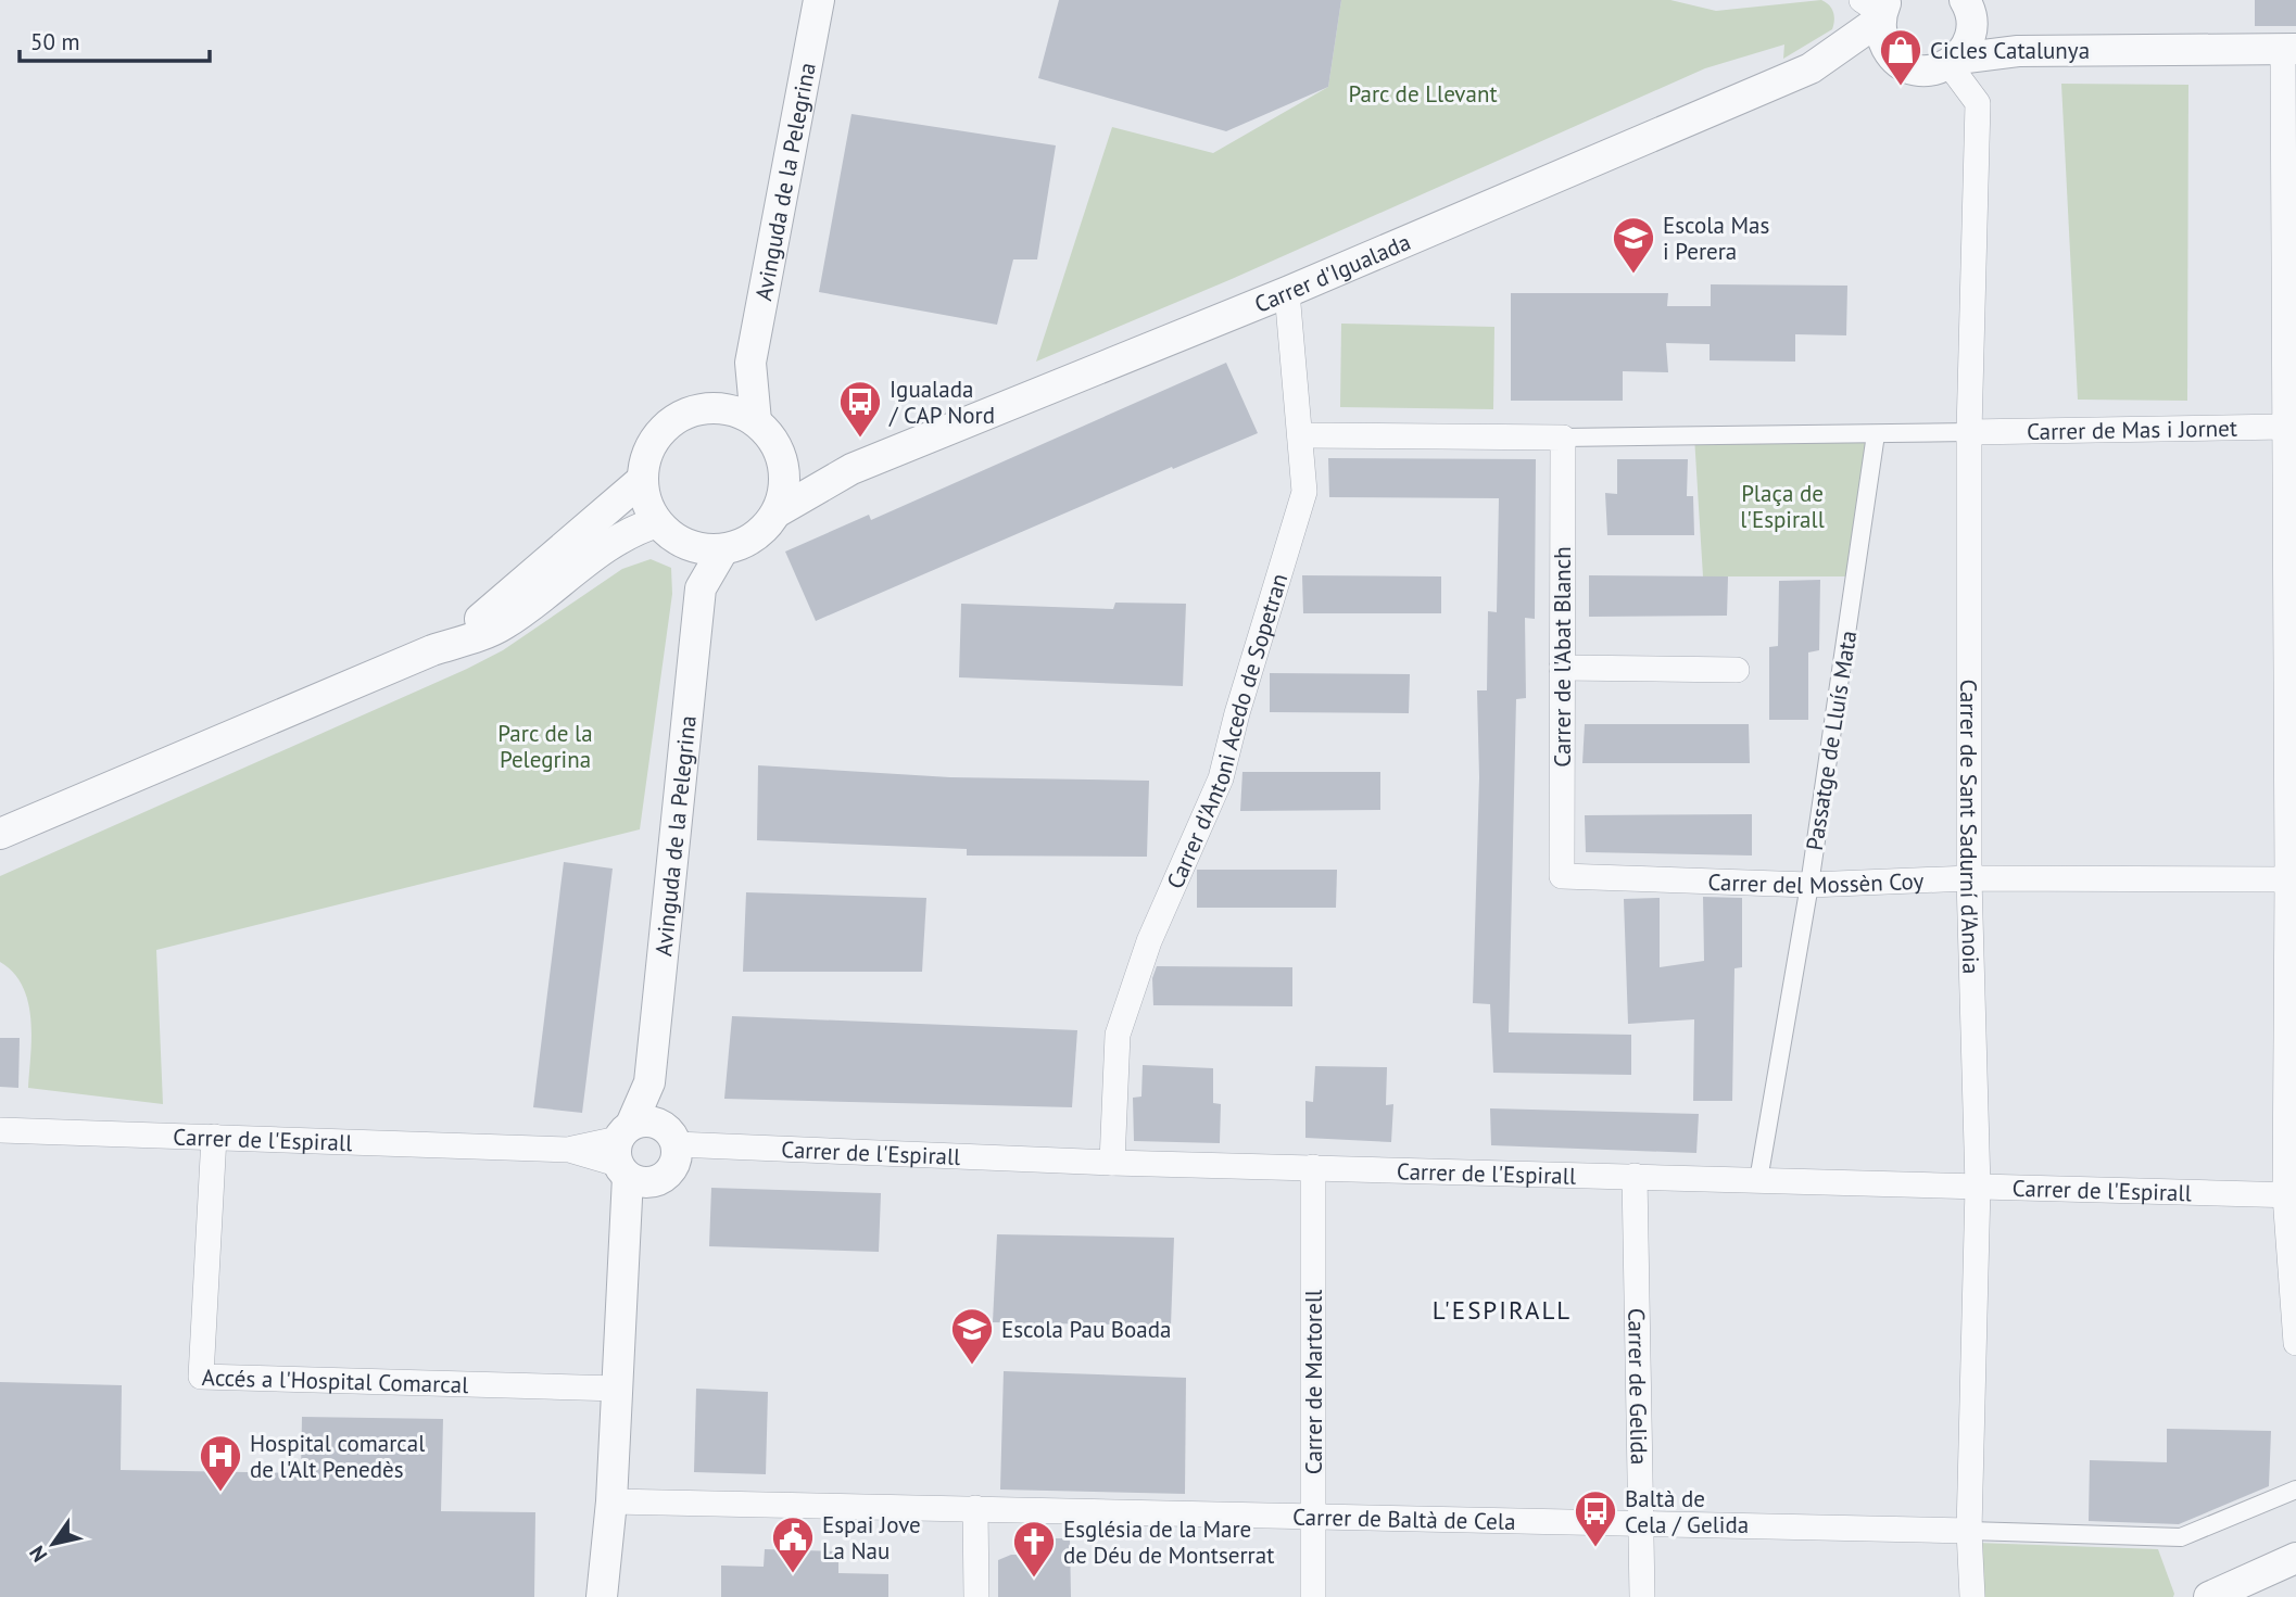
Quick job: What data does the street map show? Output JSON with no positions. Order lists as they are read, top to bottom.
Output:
{
  "streets": {
    "street": [
      "Avinguda de la Pelegrina",
      "Carrer d'Igualada",
      "Carrer de Mas i Jornet",
      "Carrer de l'Abat Blanch",
      "Carrer d'Antoni Acedo de Sopetran",
      "Passatge de Lluís Mata",
      "Carrer de Sant Sadurní d'Anoia",
      "Carrer del Mossèn Coy",
      "Carrer de l'Espirall",
      "Accés a l'Hospital Comarcal",
      "Carrer de Martorell",
      "Carrer de Gelida",
      "Carrer de Baltà de Cela"
    ]
  },
  "crossings": [
    ["Avinguda de la Pelegrina", "Carrer d'Igualada"],
    ["Avinguda de la Pelegrina", "Carrer de l'Espirall"],
    ["Carrer d'Igualada", "Carrer d'Antoni Acedo de Sopetran"],
    ["Carrer de Mas i Jornet", "Carrer de Sant Sadurní d'Anoia"],
    ["Carrer de l'Abat Blanch", "Carrer del Mossèn Coy"],
    ["Carrer d'Antoni Acedo de Sopetran", "Carrer de l'Espirall"],
    ["Passatge de Lluís Mata", "Carrer del Mossèn Coy"],
    ["Passatge de Lluís Mata", "Carrer de l'Espirall"],
    ["Carrer de Sant Sadurní d'Anoia", "Carrer del Mossèn Coy"],
    ["Carrer de Sant Sadurní d'Anoia", "Carrer de l'Espirall"],
    ["Carrer de Sant Sadurní d'Anoia", "Carrer de Baltà de Cela"],
    ["Carrer de l'Espirall", "Accés a l'Hospital Comarcal"],
    ["Carrer de l'Espirall", "Carrer de Martorell"],
    ["Carrer de l'Espirall", "Carrer de Gelida"],
    ["Carrer de Martorell", "Carrer de Baltà de Cela"],
    ["Carrer de Gelida", "Carrer de Baltà de Cela"]
  ],
  "districts": ["L'ESPIRALL"],
  "parks": ["Parc de Llevant", "Plaça de l'Espirall", "Parc de la Pelegrina"],
  "places": {
    "shop": ["Cicles Catalunya"],
    "school or university": ["Escola Mas i Perera", "Escola Pau Boada"],
    "bus stop": ["Igualada / CAP Nord", "Baltà de Cela / Gelida"],
    "hospital": ["Hospital comarcal de l'Alt Penedès"],
    "public building": ["Espai Jove La Nau"],
    "church": ["Església de la Mare de Déu de Montserrat"]
  },
  "scale_bar": "50 m",
  "north": "bottom left"
}
